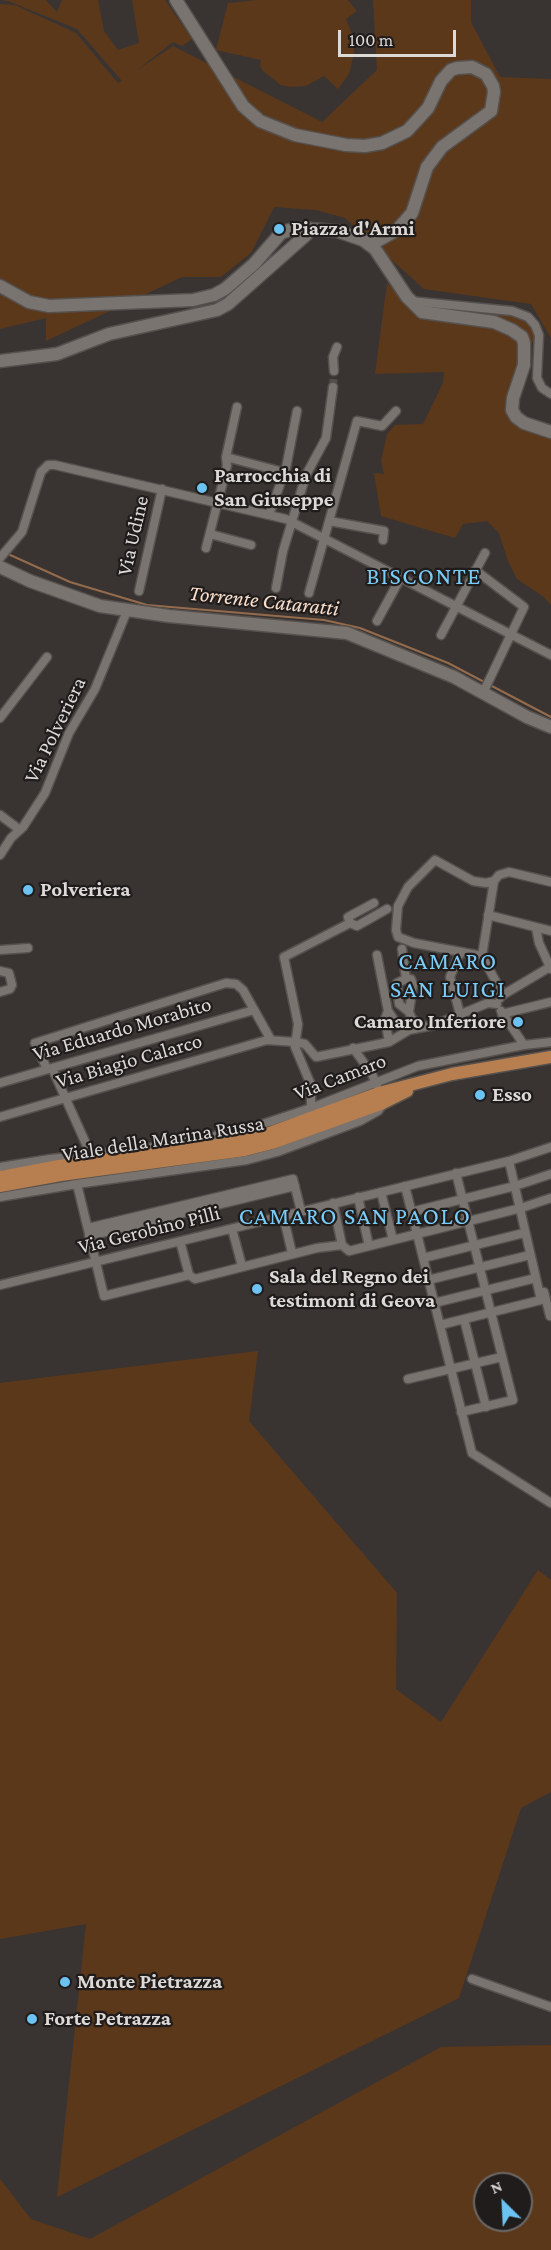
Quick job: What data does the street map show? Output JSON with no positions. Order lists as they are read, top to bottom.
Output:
{
  "streets": {
    "main road": ["Viale della Marina Russa"],
    "street": [
      "Via Udine",
      "Via Polveriera",
      "Via Eduardo Morabito",
      "Via Biagio Calarco",
      "Via Camaro",
      "Via Gerobino Pilli"
    ]
  },
  "crossings": [
    ["Via Camaro", "Viale della Marina Russa"]
  ],
  "districts": ["BISCONTE", "CAMARO SAN LUIGI", "CAMARO SAN PAOLO"],
  "water": ["Torrente Cataratti"],
  "places": [
    "Piazza d'Armi",
    "Parrocchia di San Giuseppe",
    "Polveriera",
    "Camaro Inferiore",
    "Esso",
    "Sala del Regno dei testimoni di Geova",
    "Monte Pietrazza",
    "Forte Petrazza"
  ],
  "scale_bar": "100 m",
  "north": "top left"
}
